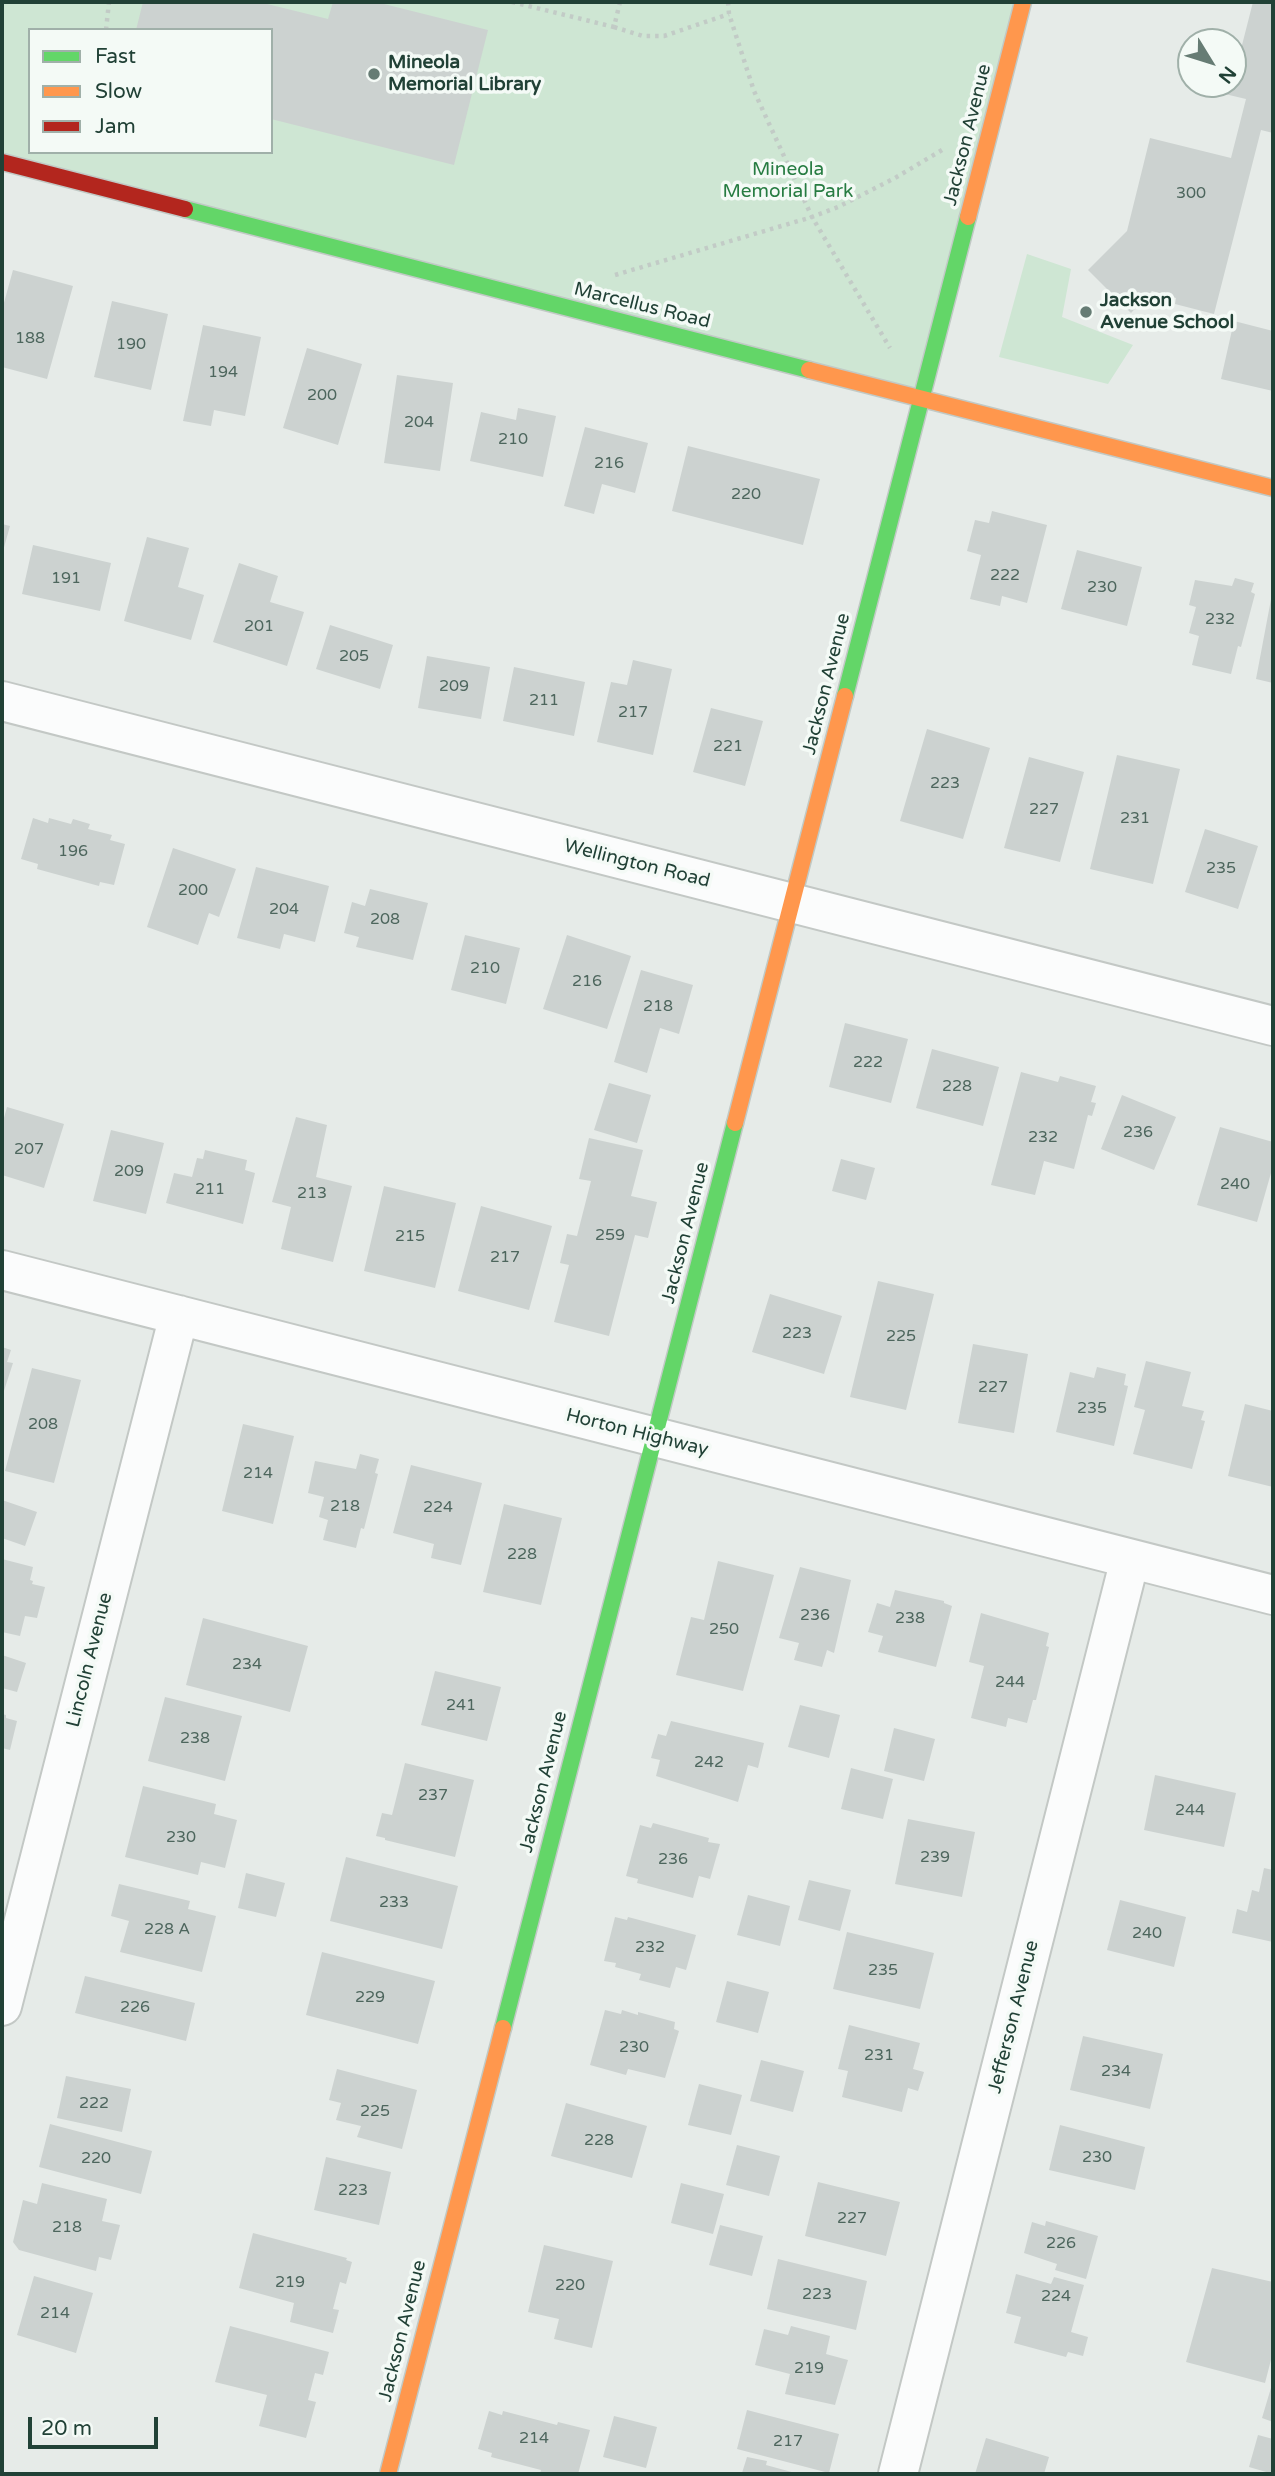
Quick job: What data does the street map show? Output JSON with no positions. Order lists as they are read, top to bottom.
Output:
{
  "streets": {
    "street": [
      "Jackson Avenue",
      "Marcellus Road",
      "Wellington Road",
      "Horton Highway",
      "Lincoln Avenue",
      "Jefferson Avenue"
    ]
  },
  "crossings": [
    ["Jackson Avenue", "Marcellus Road"],
    ["Jackson Avenue", "Wellington Road"],
    ["Jackson Avenue", "Horton Highway"],
    ["Horton Highway", "Lincoln Avenue"],
    ["Horton Highway", "Jefferson Avenue"]
  ],
  "parks": ["Mineola Memorial Park"],
  "places": ["Mineola Memorial Library", "Jackson Avenue School"],
  "house_numbers": [
    "300",
    "188",
    "190",
    "194",
    "200",
    "204",
    "210",
    "216",
    "220",
    "222",
    "191",
    "230",
    "232",
    "201",
    "205",
    "209",
    "211",
    "217",
    "221",
    "223",
    "227",
    "231",
    "196",
    "235",
    "200",
    "204",
    "208",
    "210",
    "216",
    "218",
    "222",
    "228",
    "236",
    "232",
    "207",
    "209",
    "240",
    "211",
    "213",
    "259",
    "215",
    "217",
    "223",
    "225",
    "227",
    "235",
    "208",
    "214",
    "218",
    "224",
    "228",
    "236",
    "238",
    "250",
    "234",
    "244",
    "241",
    "238",
    "242",
    "237",
    "244",
    "230",
    "239",
    "236",
    "233",
    "228 A",
    "240",
    "232",
    "235",
    "229",
    "226",
    "230",
    "231",
    "234",
    "222",
    "225",
    "228",
    "230",
    "220",
    "223",
    "227",
    "218",
    "226",
    "219",
    "220",
    "223",
    "224",
    "214",
    "219",
    "214",
    "217"
  ],
  "legend": ["Fast", "Slow", "Jam"],
  "scale_bar": "20 m",
  "north": "bottom right"
}
